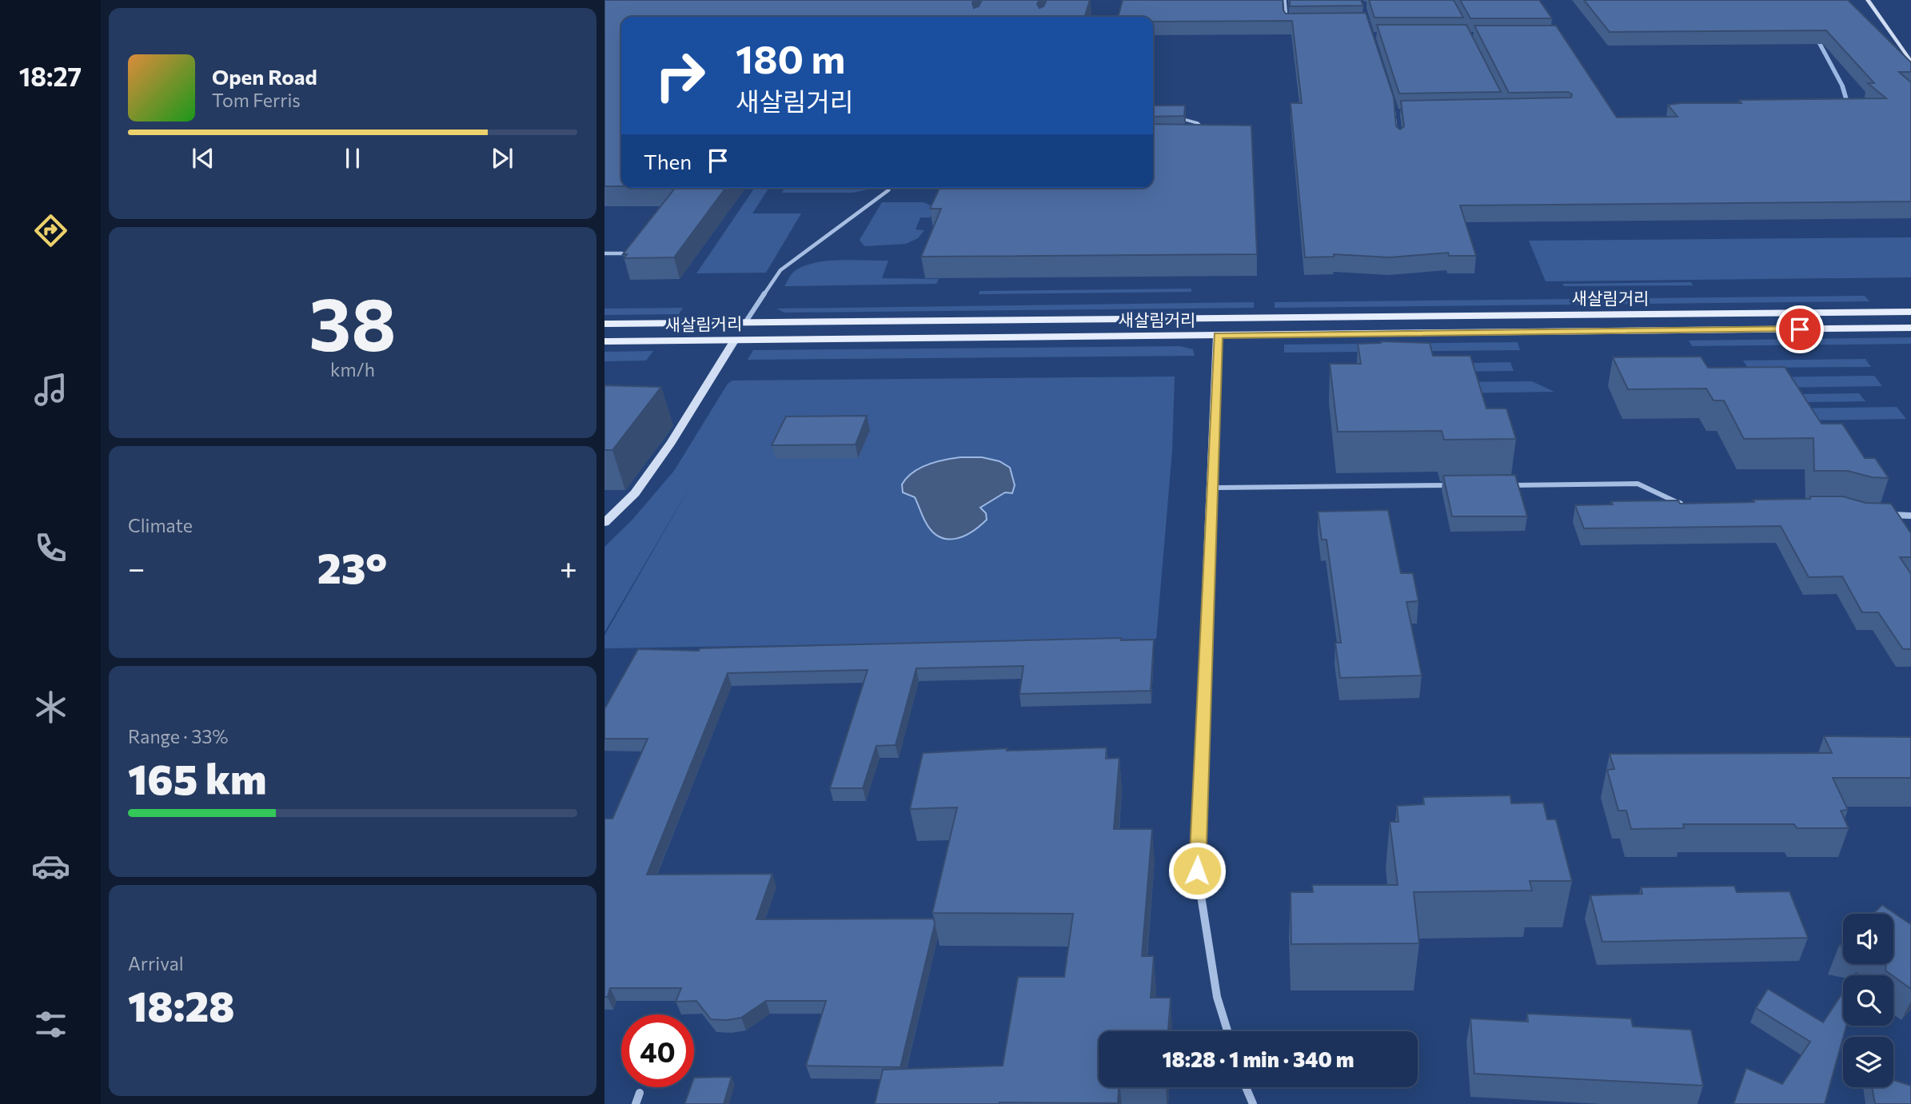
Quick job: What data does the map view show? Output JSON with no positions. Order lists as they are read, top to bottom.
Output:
{
  "streets": {
    "main road": ["새살림거리"]
  },
  "page": {
    "tabs": "18:27",
    "turn": ["180 m", "새살림거리"],
    "song": ["Open Road", "Tom Ferris"],
    "then": "Then",
    "tile": [
      ["38", "km/h"],
      "Climate",
      ["Range · 33%", "165 km"],
      ["Arrival", "18:28"]
    ],
    "heat": ["−", "23°", "+"],
    "limit": "40",
    "trip": "18:28 · 1 min · 340 m"
  }
}
